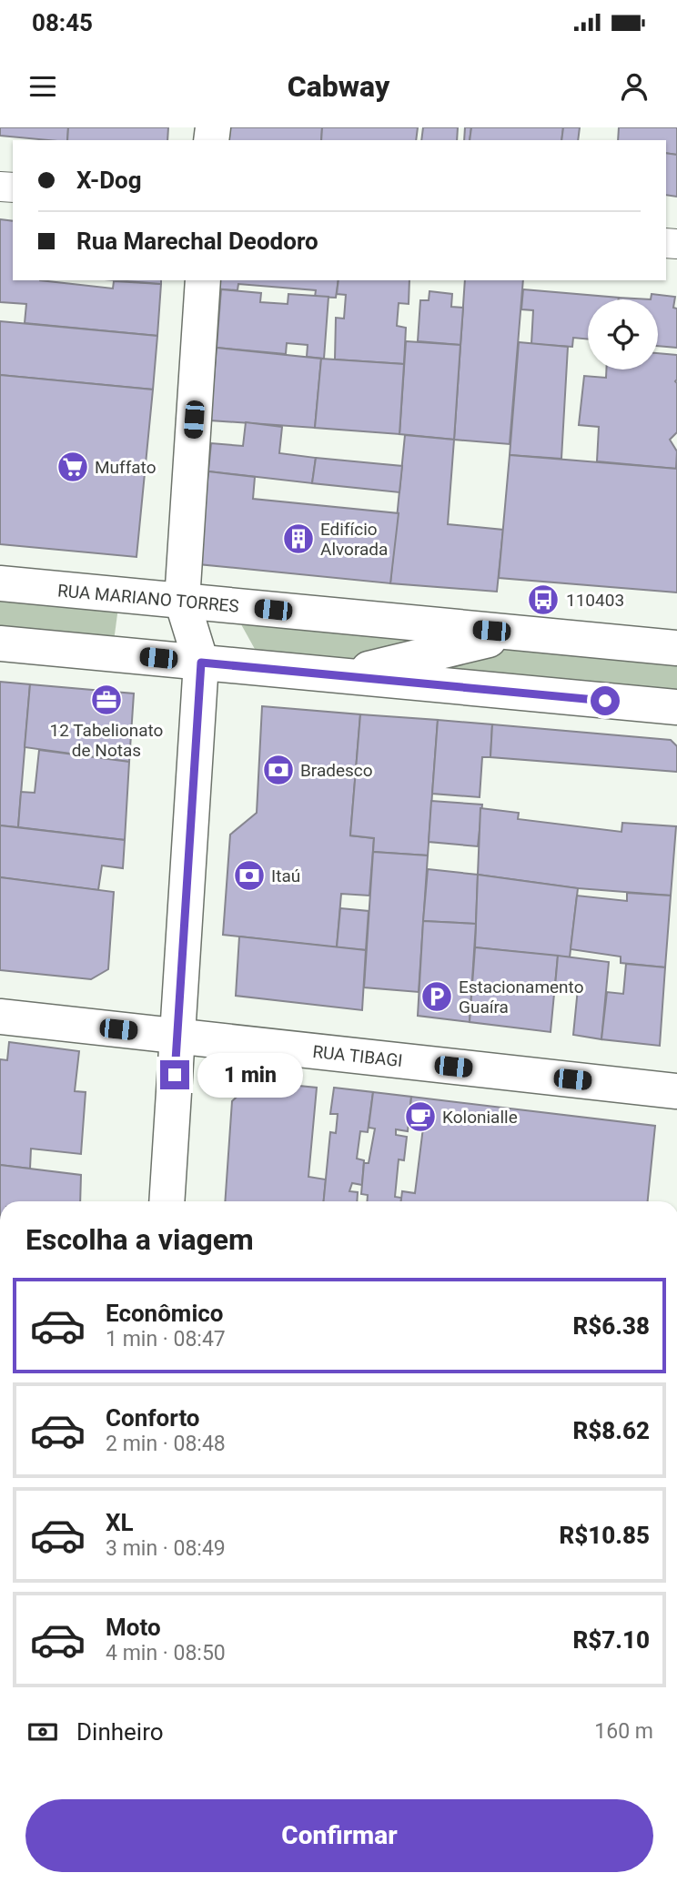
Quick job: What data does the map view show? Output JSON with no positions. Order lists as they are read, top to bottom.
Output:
{
  "streets": {
    "main road": ["RUA MARIANO TORRES", "RUA TIBAGI"]
  },
  "places": {
    "supermarket": ["Muffato"],
    "building": ["Edifício Alvorada"],
    "bus stop": ["110403"],
    "office": ["12 Tabelionato de Notas"],
    "bank": ["Bradesco", "Itaú"],
    "parking": ["Estacionamento Guaíra"],
    "cafe": ["Kolonialle"]
  },
  "page": {
    "status": "08:45",
    "header": "Cabway",
    "banner": ["X-Dog", "Rua Marechal Deodoro"],
    "bubble": "1 min",
    "heading": "Escolha a viagem",
    "list": [
      {
        "name": "Econômico",
        "note": "1 min · 08:47",
        "value": "R$6.38"
      },
      {
        "name": "Conforto",
        "note": "2 min · 08:48",
        "value": "R$8.62"
      },
      {
        "name": "XL",
        "note": "3 min · 08:49",
        "value": "R$10.85"
      },
      {
        "name": "Moto",
        "note": "4 min · 08:50",
        "value": "R$7.10"
      }
    ],
    "pay": ["Dinheiro", "160 m"],
    "buttons": "Confirmar"
  }
}
